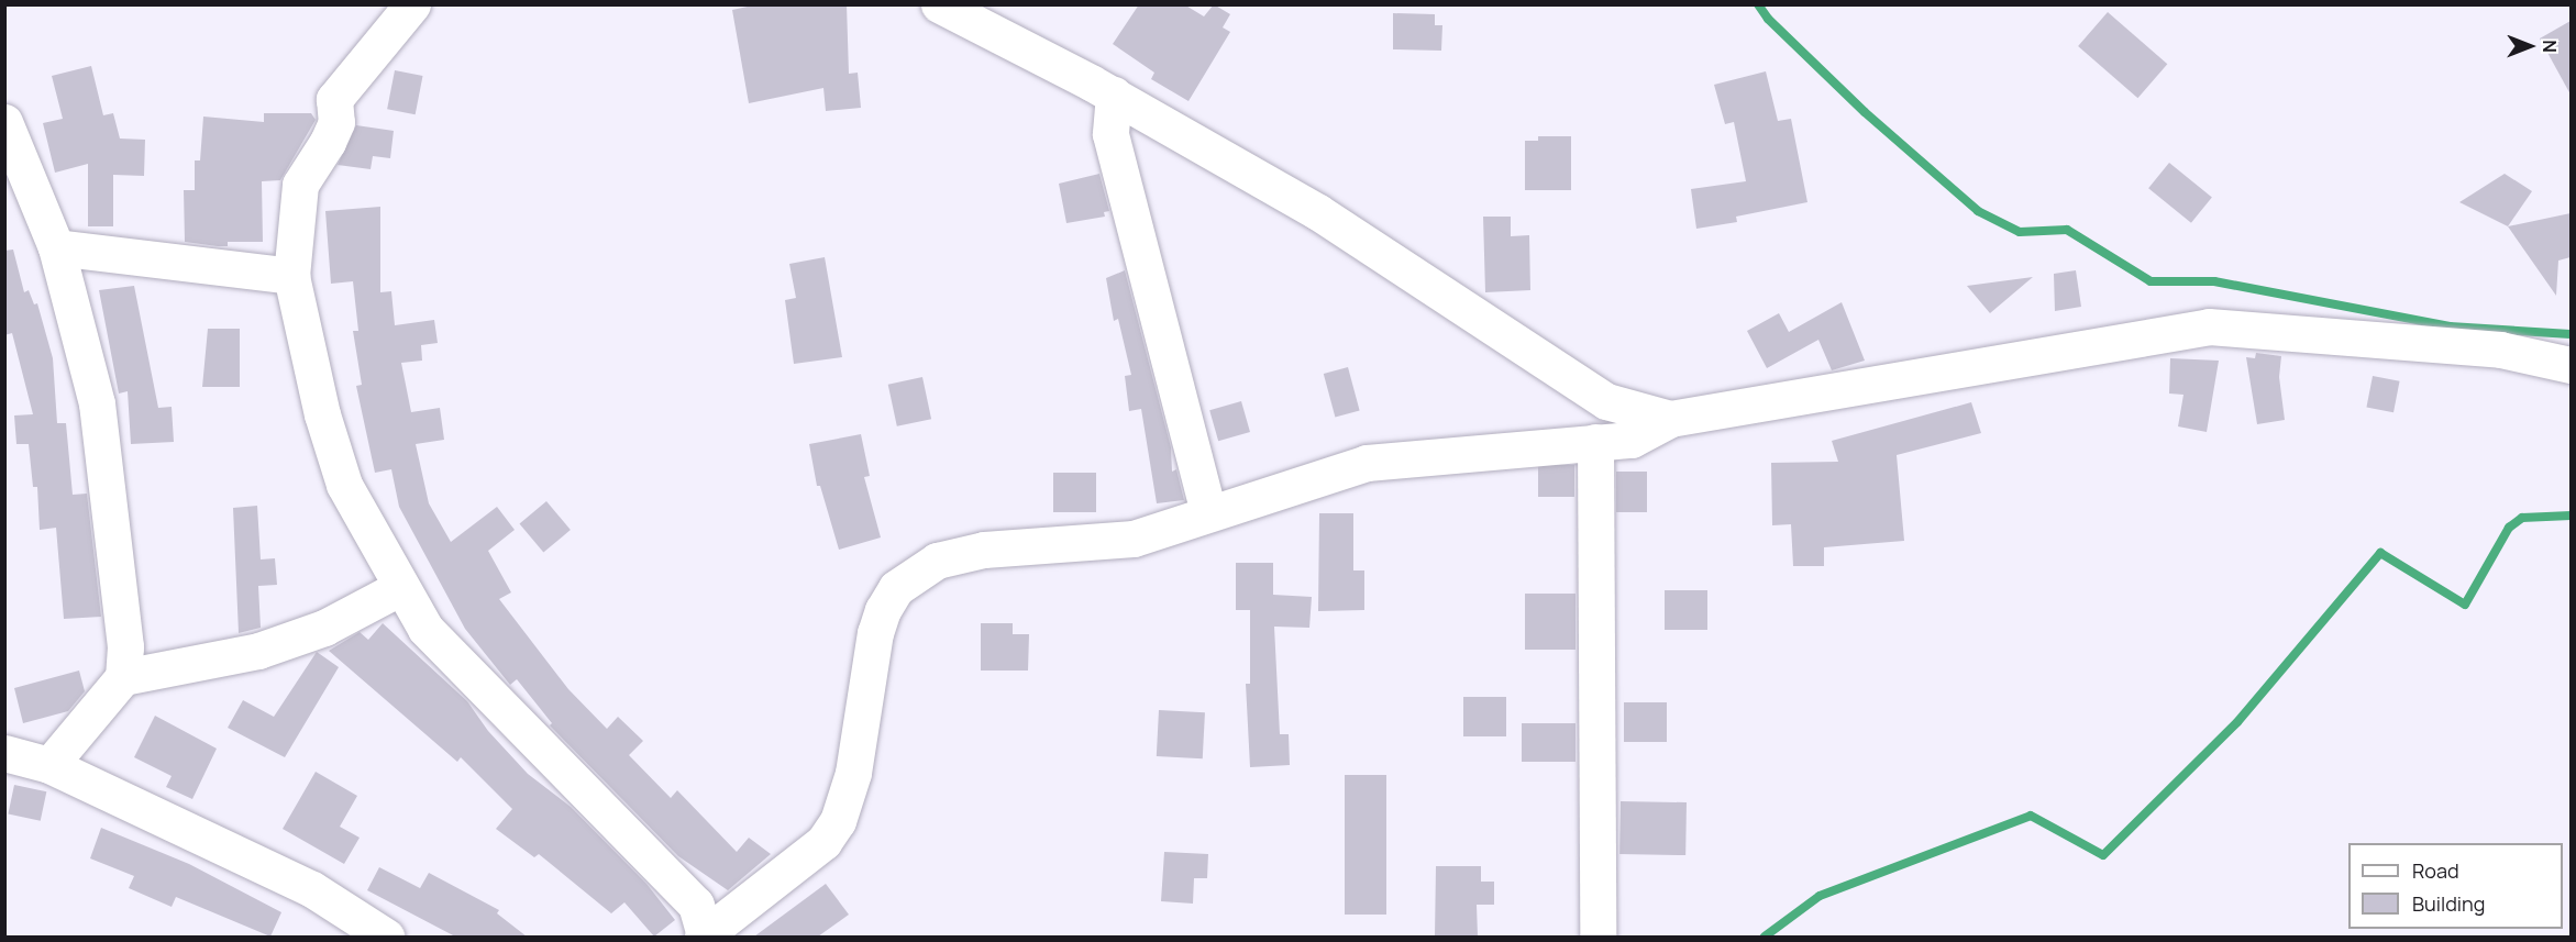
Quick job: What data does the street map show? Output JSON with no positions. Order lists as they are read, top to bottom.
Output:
{
  "legend": ["Road", "Building"],
  "north": "right"
}
